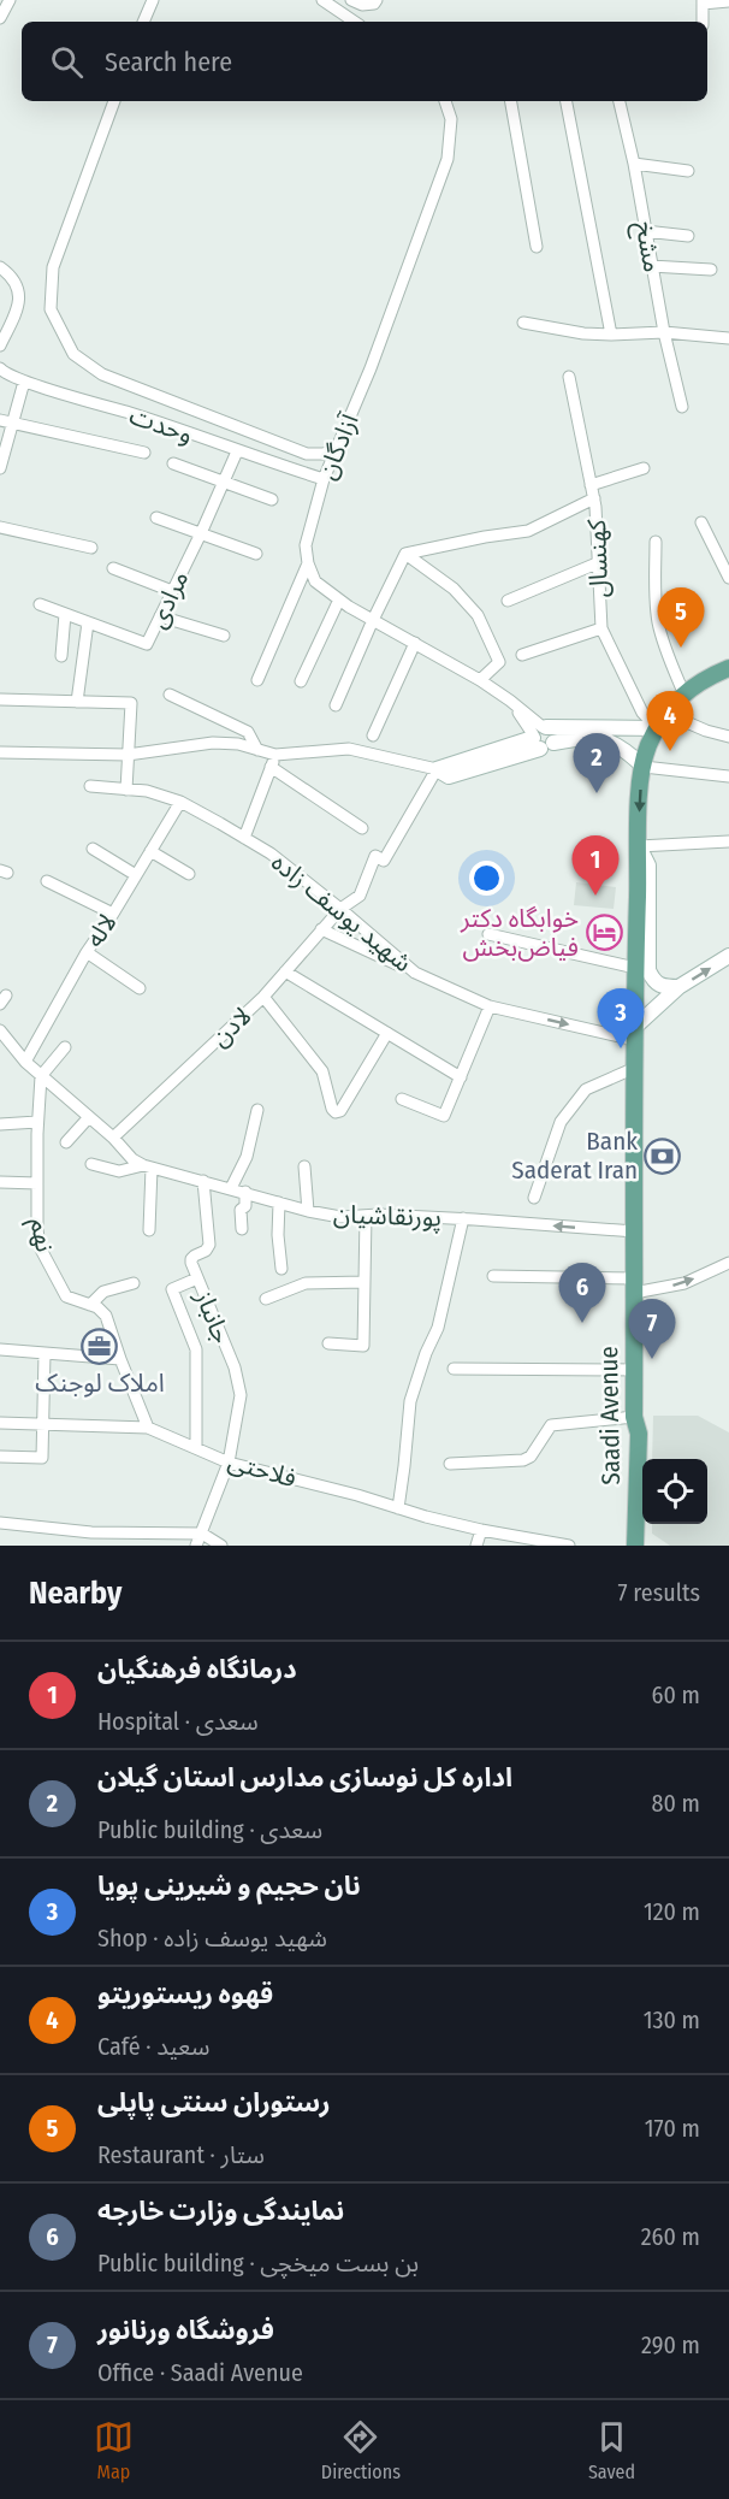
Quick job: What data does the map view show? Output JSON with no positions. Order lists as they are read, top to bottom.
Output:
{
  "streets": {
    "main road": ["Saadi Avenue"],
    "street": [
      "مشخ",
      "وحدت",
      "آزادگان",
      "کهنسال",
      "مرادی",
      "شهید یوسف زاده",
      "لاله",
      "لادن",
      "پورنقاشیان",
      "نهم",
      "جانباز",
      "فلاحتی"
    ]
  },
  "crossings": [
    ["وحدت", "آزادگان"],
    ["وحدت", "مرادی"],
    ["کهنسال", "Saadi Avenue"],
    ["شهید یوسف زاده", "لاله"],
    ["شهید یوسف زاده", "لادن"],
    ["شهید یوسف زاده", "Saadi Avenue"],
    ["لاله", "پورنقاشیان"],
    ["لادن", "پورنقاشیان"],
    ["پورنقاشیان", "نهم"],
    ["پورنقاشیان", "جانباز"],
    ["پورنقاشیان", "Saadi Avenue"],
    ["جانباز", "فلاحتی"]
  ],
  "places": {
    "hotel": ["خوابگاه دکتر فیاض‌بخش"],
    "bank": ["Bank Saderat Iran"],
    "office": ["املاک لوجنک"]
  },
  "page": {
    "search": "Search here",
    "pins": [
      "5",
      "4",
      "2",
      "1",
      "3",
      "6",
      "7"
    ],
    "heading": ["Nearby", "7 results"],
    "list": [
      {
        "mark": "1",
        "name": "درمانگاه فرهنگیان",
        "note": "Hospital · سعدی",
        "value": "60 m"
      },
      {
        "mark": "2",
        "name": "اداره کل نوسازی مدارس استان گیلان",
        "note": "Public building · سعدی",
        "value": "80 m"
      },
      {
        "mark": "3",
        "name": "نان حجیم و شیرینی پویا",
        "note": "Shop · شهید یوسف زاده",
        "value": "120 m"
      },
      {
        "mark": "4",
        "name": "قهوه ریستوریتو",
        "note": "Café · سعید",
        "value": "130 m"
      },
      {
        "mark": "5",
        "name": "رستوران سنتی پاپلی",
        "note": "Restaurant · ستار",
        "value": "170 m"
      },
      {
        "mark": "6",
        "name": "نمایندگی وزارت خارجه",
        "note": "Public building · بن بست میخچی",
        "value": "260 m"
      },
      {
        "mark": "7",
        "name": "فروشگاه ورنانور",
        "note": "Office · Saadi Avenue",
        "value": "290 m"
      }
    ],
    "nav": ["Map", "Directions", "Saved"]
  }
}
